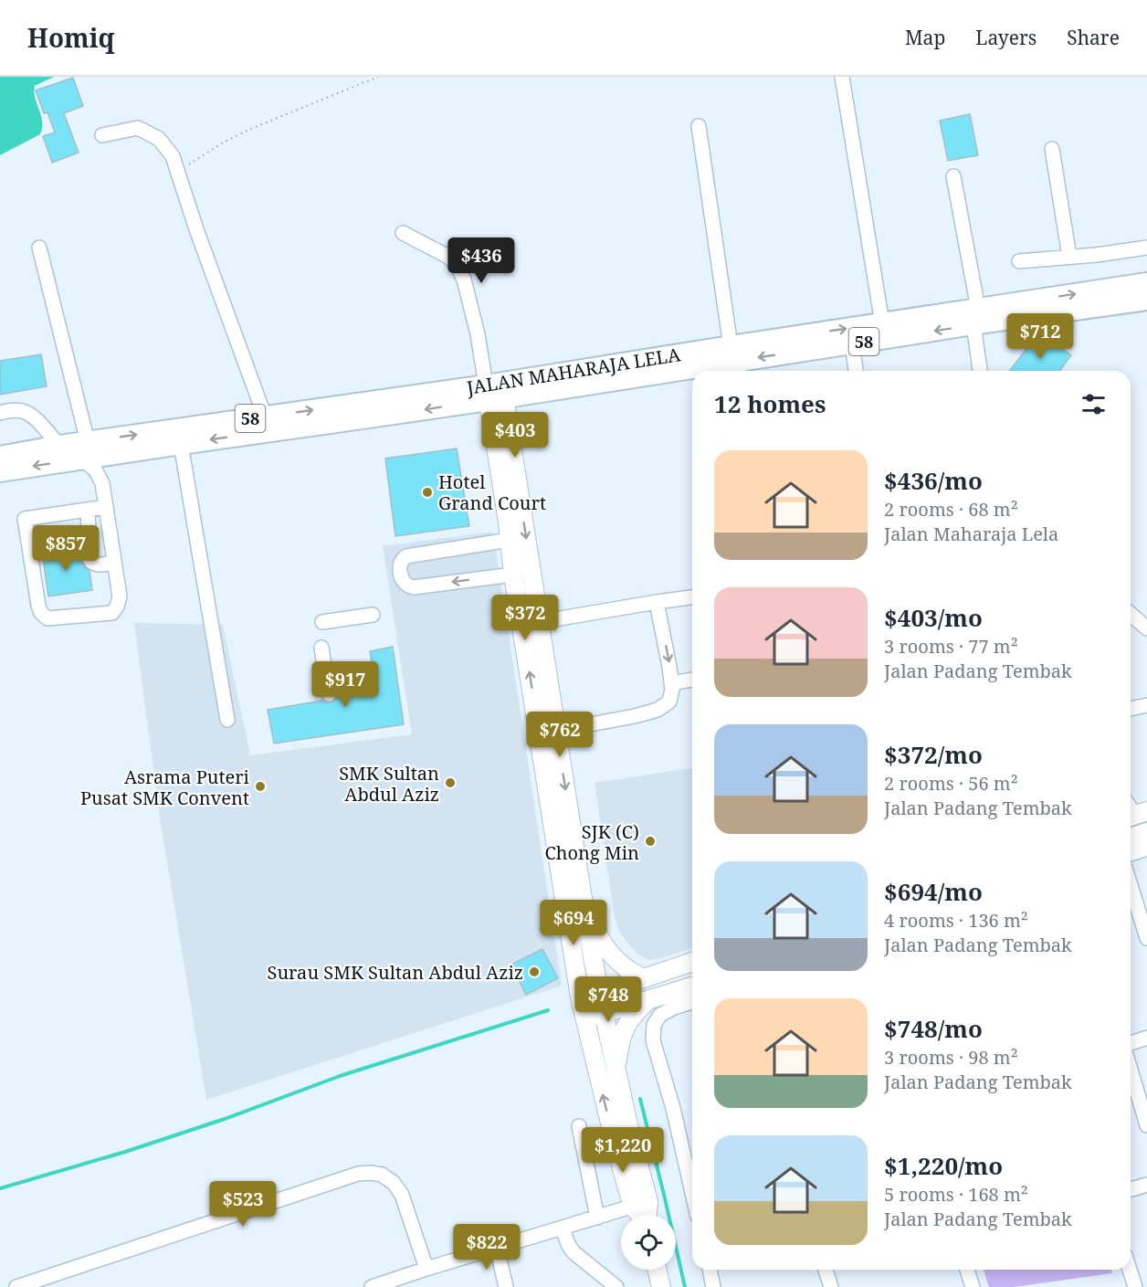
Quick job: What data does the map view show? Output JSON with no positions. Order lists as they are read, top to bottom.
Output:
{
  "streets": {
    "highway": ["58", "JALAN MAHARAJA LELA"]
  },
  "places": [
    "Hotel Grand Court",
    "SMK Sultan Abdul Aziz",
    "Asrama Puteri Pusat SMK Convent",
    "SJK (C) Chong Min",
    "Surau SMK Sultan Abdul Aziz"
  ],
  "page": {
    "header": "Homiq",
    "nav": ["Map", "Layers", "Share"],
    "price": [
      "$436",
      "$712",
      "$403",
      "$857",
      "$372",
      "$917",
      "$762",
      "$694",
      "$748",
      "$1,220",
      "$523",
      "$822"
    ],
    "heading": "12 homes",
    "list": [
      {
        "name": "$436/mo",
        "note": "2 rooms · 68 m² · Jalan Maharaja Lela"
      },
      {
        "name": "$403/mo",
        "note": "3 rooms · 77 m² · Jalan Padang Tembak"
      },
      {
        "name": "$372/mo",
        "note": "2 rooms · 56 m² · Jalan Padang Tembak"
      },
      {
        "name": "$694/mo",
        "note": "4 rooms · 136 m² · Jalan Padang Tembak"
      },
      {
        "name": "$748/mo",
        "note": "3 rooms · 98 m² · Jalan Padang Tembak"
      },
      {
        "name": "$1,220/mo",
        "note": "5 rooms · 168 m² · Jalan Padang Tembak"
      }
    ]
  }
}
